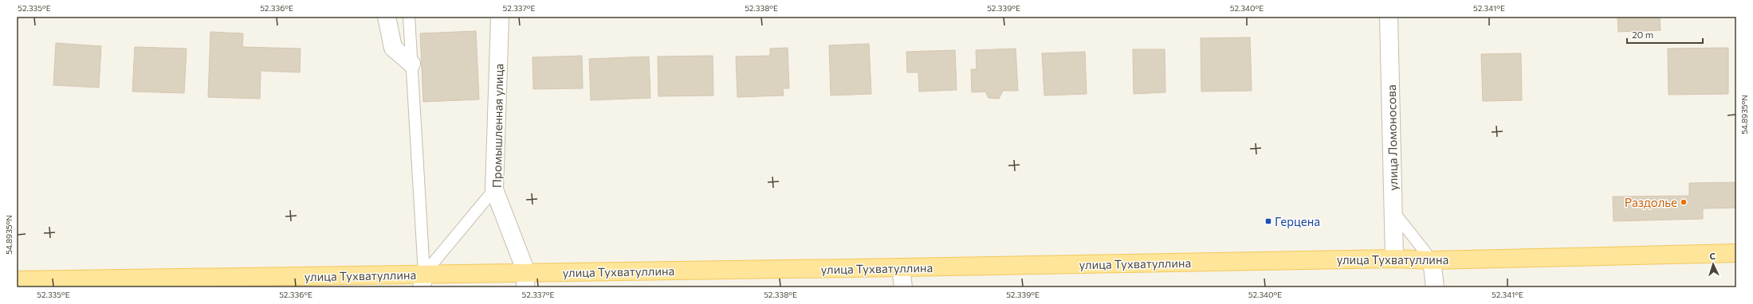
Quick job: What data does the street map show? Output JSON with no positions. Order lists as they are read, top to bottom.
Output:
{
  "streets": {
    "main road": ["улица Тухватуллина"],
    "street": ["Промышленная улица", "улица Ломоносова"]
  },
  "crossings": [
    ["Промышленная улица", "улица Тухватуллина"],
    ["улица Ломоносова", "улица Тухватуллина"]
  ],
  "places": {
    "other": ["Раздолье"],
    "transit": ["Герцена"]
  },
  "scale_bar": "20 m",
  "north": "top",
  "coordinates": [
    "52.335°E",
    "52.336°E",
    "52.337°E",
    "52.338°E",
    "52.339°E",
    "52.340°E",
    "52.341°E",
    "54.8935°N"
  ]
}
